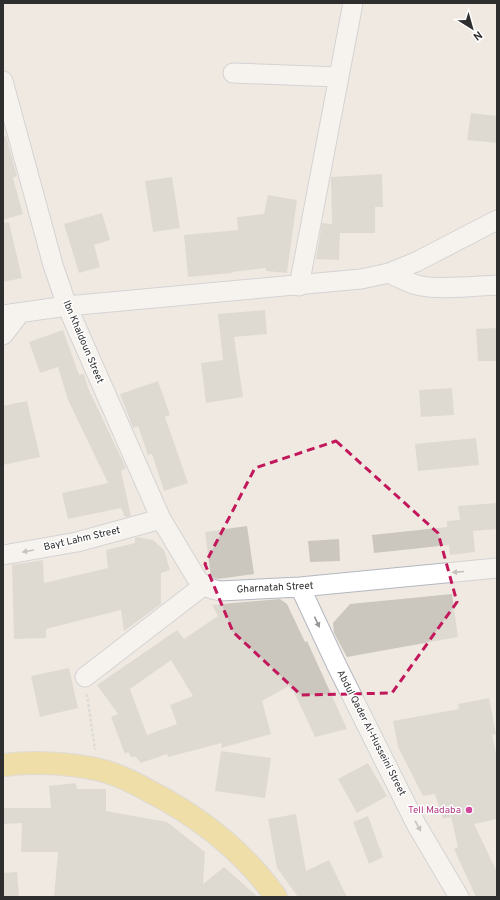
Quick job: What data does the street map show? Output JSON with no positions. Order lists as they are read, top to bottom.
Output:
{
  "streets": {
    "street": [
      "Ibn Khaldoun Street",
      "Bayt Lahm Street",
      "Gharnatah Street",
      "Abdul Qader Al-Husseini Street"
    ]
  },
  "crossings": [
    ["Ibn Khaldoun Street", "Bayt Lahm Street"],
    ["Ibn Khaldoun Street", "Gharnatah Street"],
    ["Gharnatah Street", "Abdul Qader Al-Husseini Street"]
  ],
  "one_way": ["Bayt Lahm Street", "Gharnatah Street", "Abdul Qader Al-Husseini Street"],
  "places": ["Tell Madaba"],
  "north": "bottom right"
}
